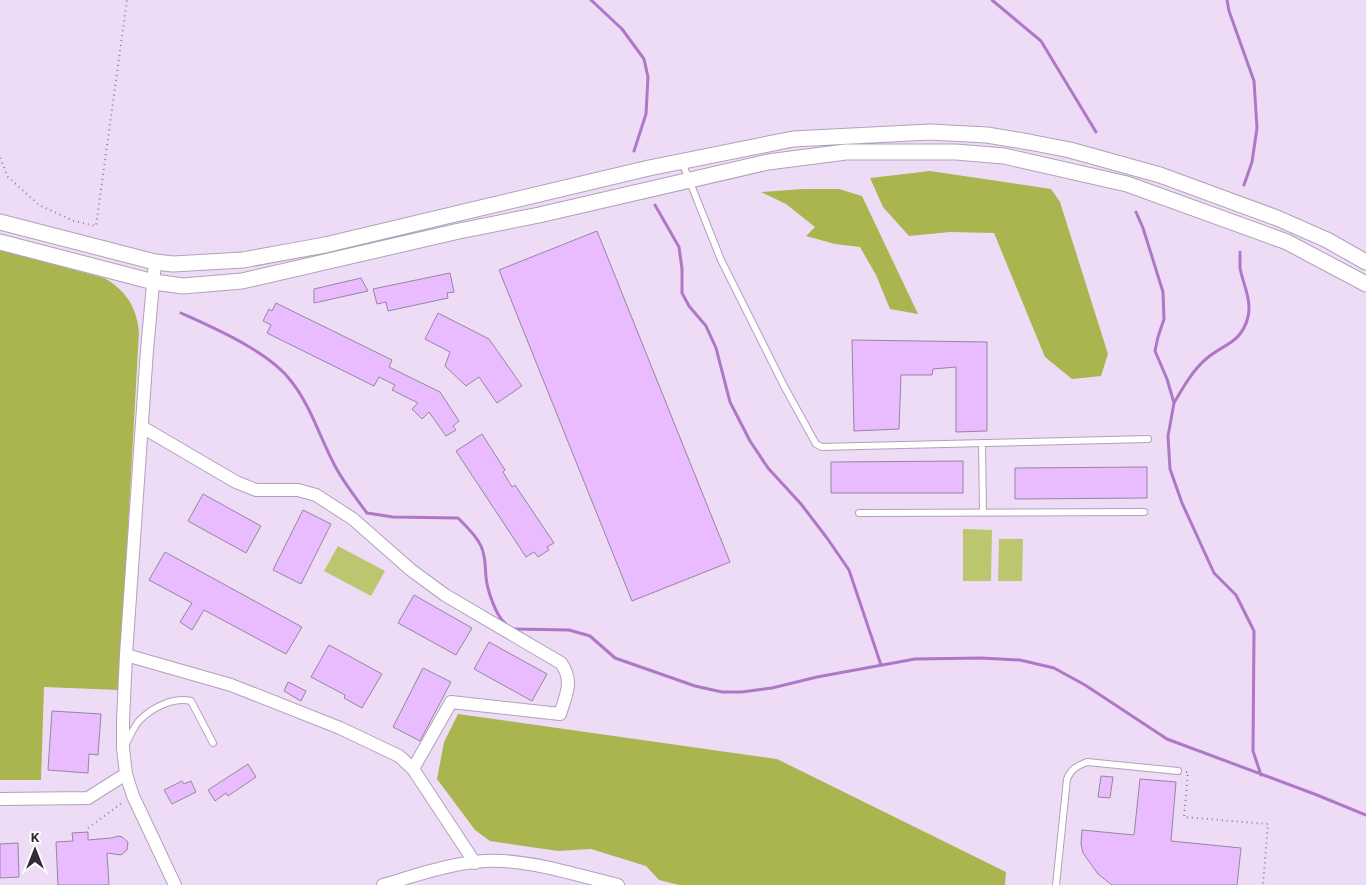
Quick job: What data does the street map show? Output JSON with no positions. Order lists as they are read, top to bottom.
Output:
{
  "north": "top"
}
